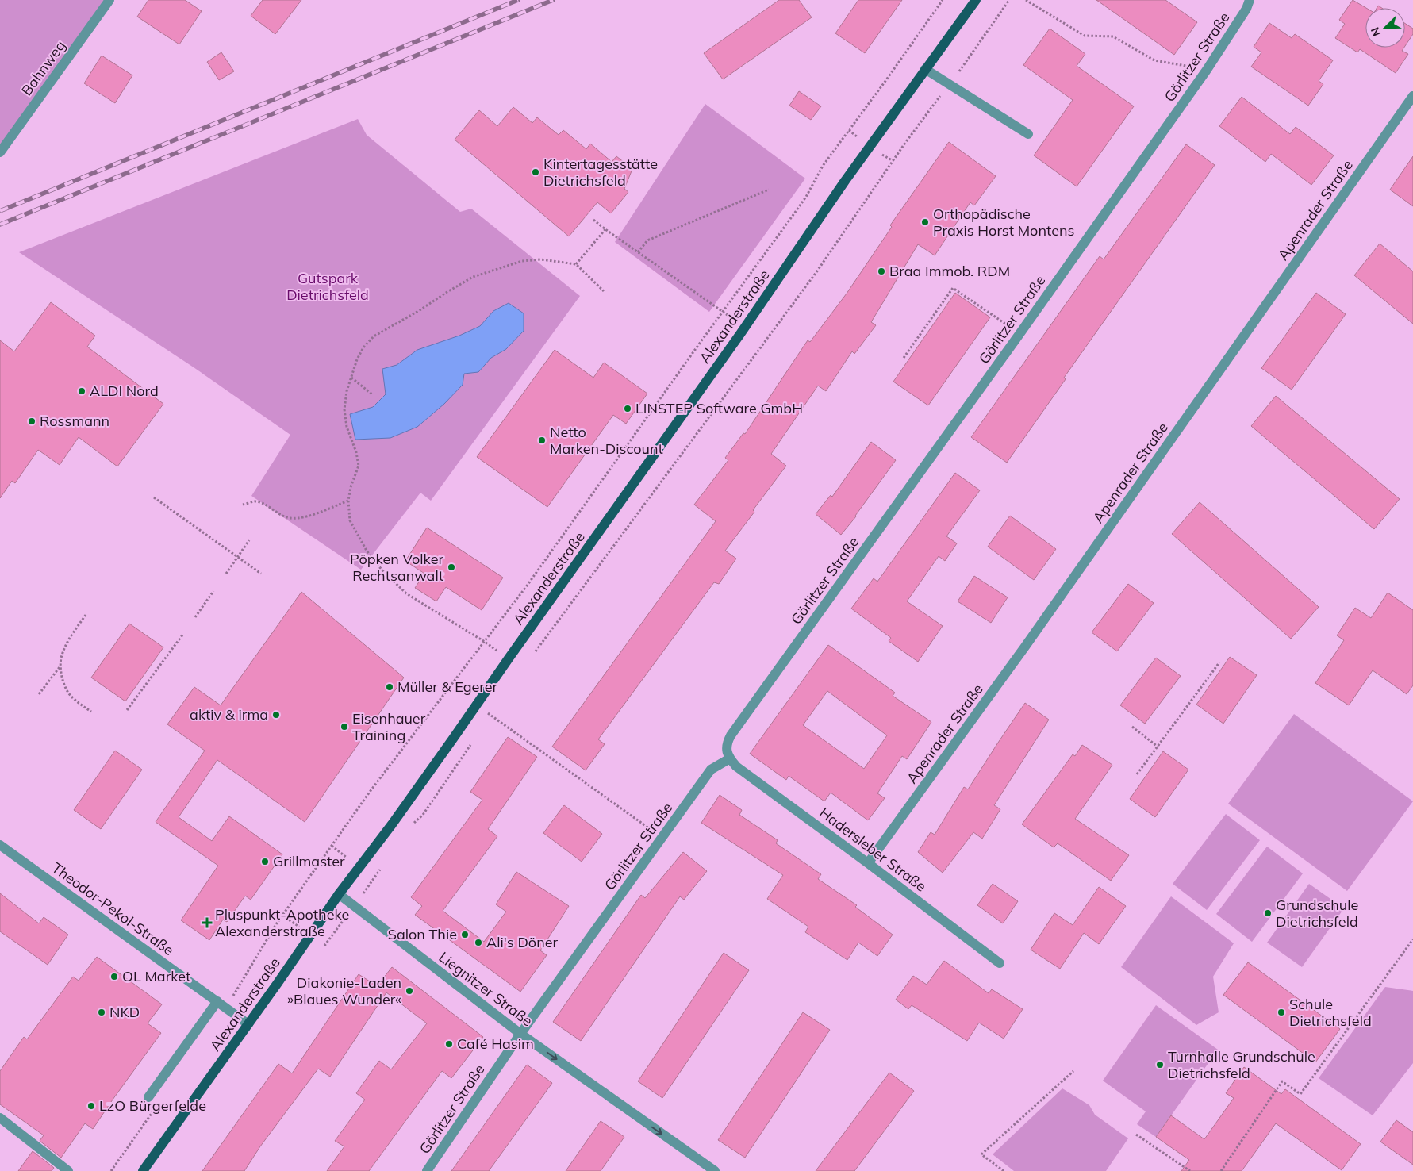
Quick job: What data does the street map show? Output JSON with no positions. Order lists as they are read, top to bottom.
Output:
{
  "streets": {
    "main road": ["Alexanderstraße"],
    "street": [
      "Görlitzer Straße",
      "Bahnweg",
      "Apenrader Straße",
      "Hadersleber Straße",
      "Theodor-Pekol-Straße",
      "Liegnitzer Straße"
    ]
  },
  "crossings": [
    ["Görlitzer Straße", "Hadersleber Straße"],
    ["Görlitzer Straße", "Liegnitzer Straße"],
    ["Apenrader Straße", "Hadersleber Straße"],
    ["Alexanderstraße", "Theodor-Pekol-Straße"],
    ["Alexanderstraße", "Liegnitzer Straße"]
  ],
  "one_way": ["Liegnitzer Straße"],
  "parks": ["Gutspark Dietrichsfeld"],
  "places": {
    "other": [
      "Kintertagesstätte Dietrichsfeld",
      "Orthopädische Praxis Horst Montens",
      "Braa Immob. RDM",
      "ALDI Nord",
      "LINSTEP Software GmbH",
      "Rossmann",
      "Netto Marken-Discount",
      "Pöpken Volker Rechtsanwalt",
      "Müller & Egerer",
      "aktiv & irma",
      "Eisenhauer Training",
      "Grillmaster",
      "Grundschule Dietrichsfeld",
      "Salon Thie",
      "Ali's Döner",
      "OL Market",
      "Diakonie-Laden »Blaues Wunder«",
      "NKD",
      "Schule Dietrichsfeld",
      "Café Hasim",
      "Turnhalle Grundschule Dietrichsfeld",
      "LzO Bürgerfelde"
    ],
    "health": ["Pluspunkt-Apotheke Alexanderstraße"]
  },
  "north": "bottom left"
}
